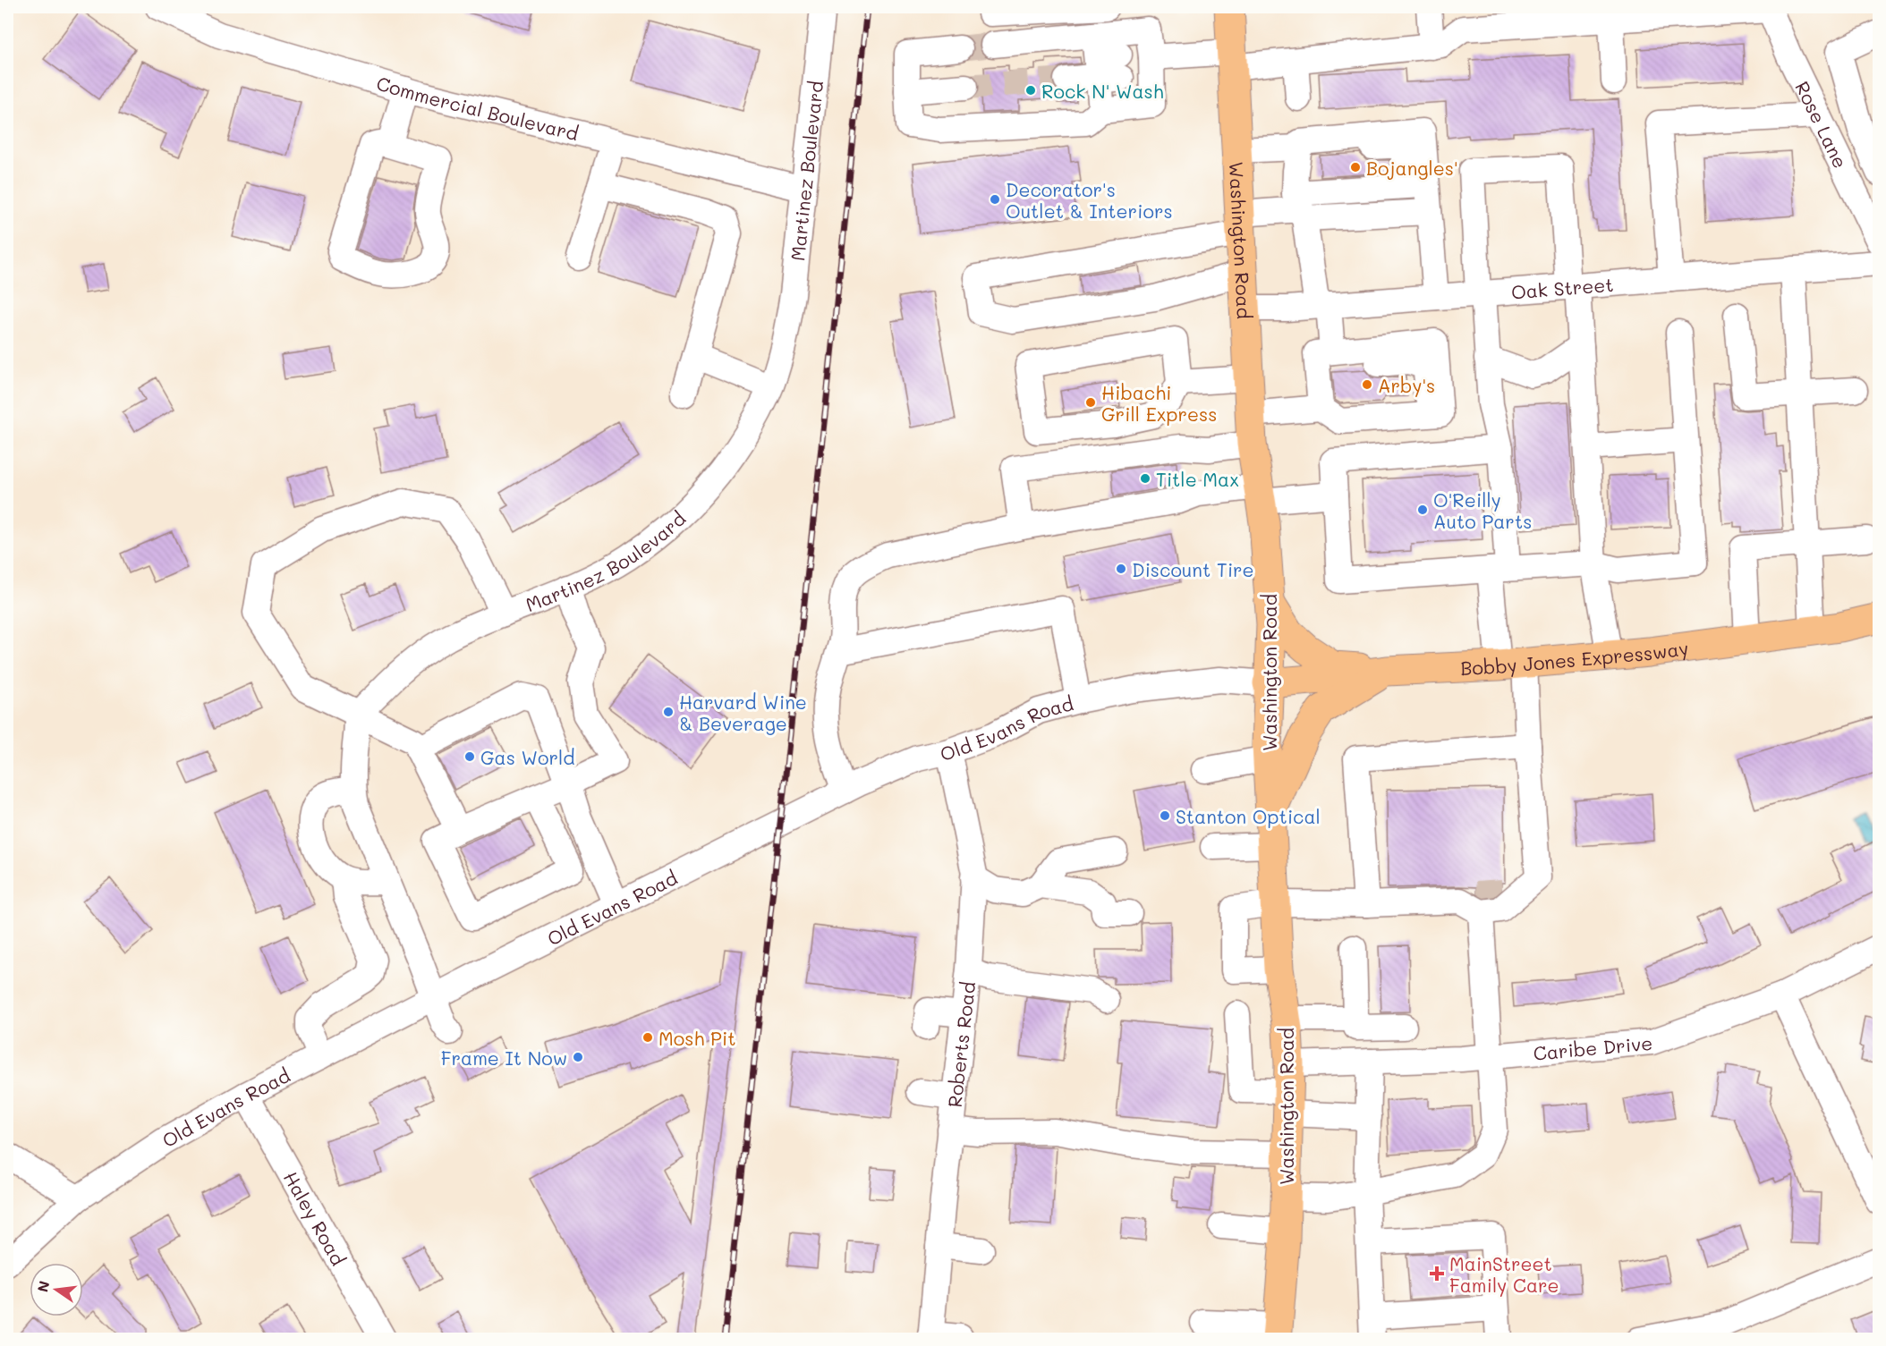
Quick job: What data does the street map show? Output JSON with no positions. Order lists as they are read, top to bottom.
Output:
{
  "streets": {
    "main road": ["Washington Road", "Bobby Jones Expressway"],
    "street": [
      "Commercial Boulevard",
      "Rose Lane",
      "Martinez Boulevard",
      "Oak Street",
      "Old Evans Road",
      "Roberts Road",
      "Caribe Drive",
      "Haley Road"
    ]
  },
  "crossings": [
    ["Commercial Boulevard", "Martinez Boulevard"],
    ["Washington Road", "Oak Street"],
    ["Washington Road", "Bobby Jones Expressway"],
    ["Washington Road", "Old Evans Road"],
    ["Washington Road", "Caribe Drive"],
    ["Bobby Jones Expressway", "Old Evans Road"],
    ["Old Evans Road", "Roberts Road"],
    ["Old Evans Road", "Haley Road"]
  ],
  "places": {
    "other": [
      "Rock N' Wash",
      "Bojangles'",
      "Decorator's Outlet & Interiors",
      "Arby's",
      "Hibachi Grill Express",
      "Title Max",
      "O'Reilly Auto Parts",
      "Discount Tire",
      "Harvard Wine & Beverage",
      "Gas World",
      "Stanton Optical",
      "Mosh Pit",
      "Frame It Now"
    ],
    "health": ["MainStreet Family Care"]
  },
  "north": "left"
}
